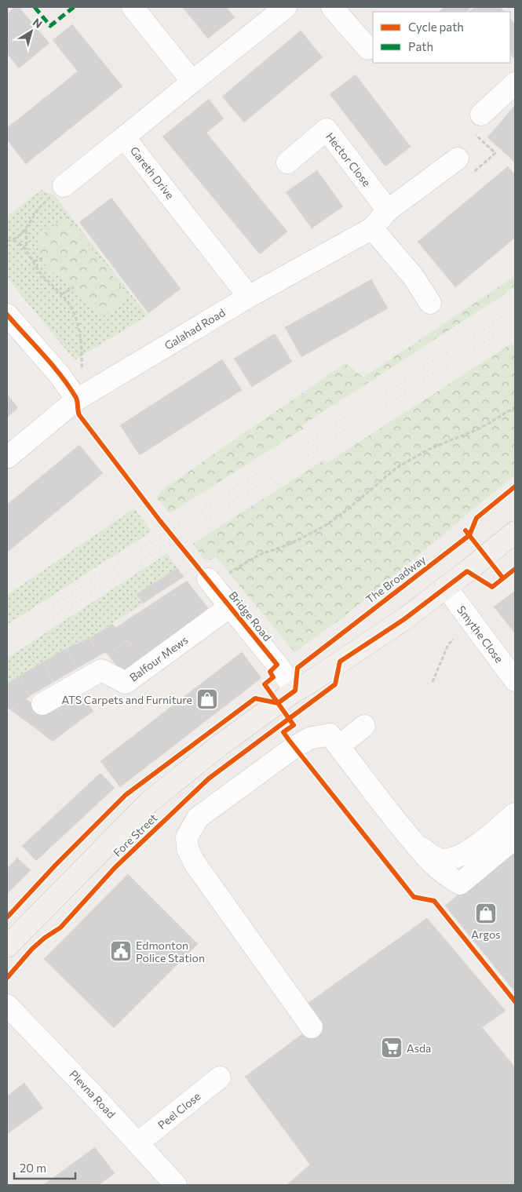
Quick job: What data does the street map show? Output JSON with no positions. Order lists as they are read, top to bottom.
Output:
{
  "streets": {
    "main road": ["Fore Street"],
    "street": [
      "Hector Close",
      "Gareth Drive",
      "Galahad Road",
      "Bridge Road",
      "Smythe Close",
      "Balfour Mews",
      "Plevna Road",
      "Peel Close"
    ],
    "cycle path": ["The Broadway"]
  },
  "crossings": [
    ["Hector Close", "Galahad Road"],
    ["Gareth Drive", "Galahad Road"],
    ["Bridge Road", "Balfour Mews"],
    ["Bridge Road", "Fore Street"],
    ["Plevna Road", "Peel Close"]
  ],
  "places": {
    "shop": ["ATS Carpets and Furniture", "Argos"],
    "public building": ["Edmonton Police Station"],
    "supermarket": ["Asda"]
  },
  "legend": ["Cycle path", "Path"],
  "scale_bar": "20 m",
  "north": "top right"
}
